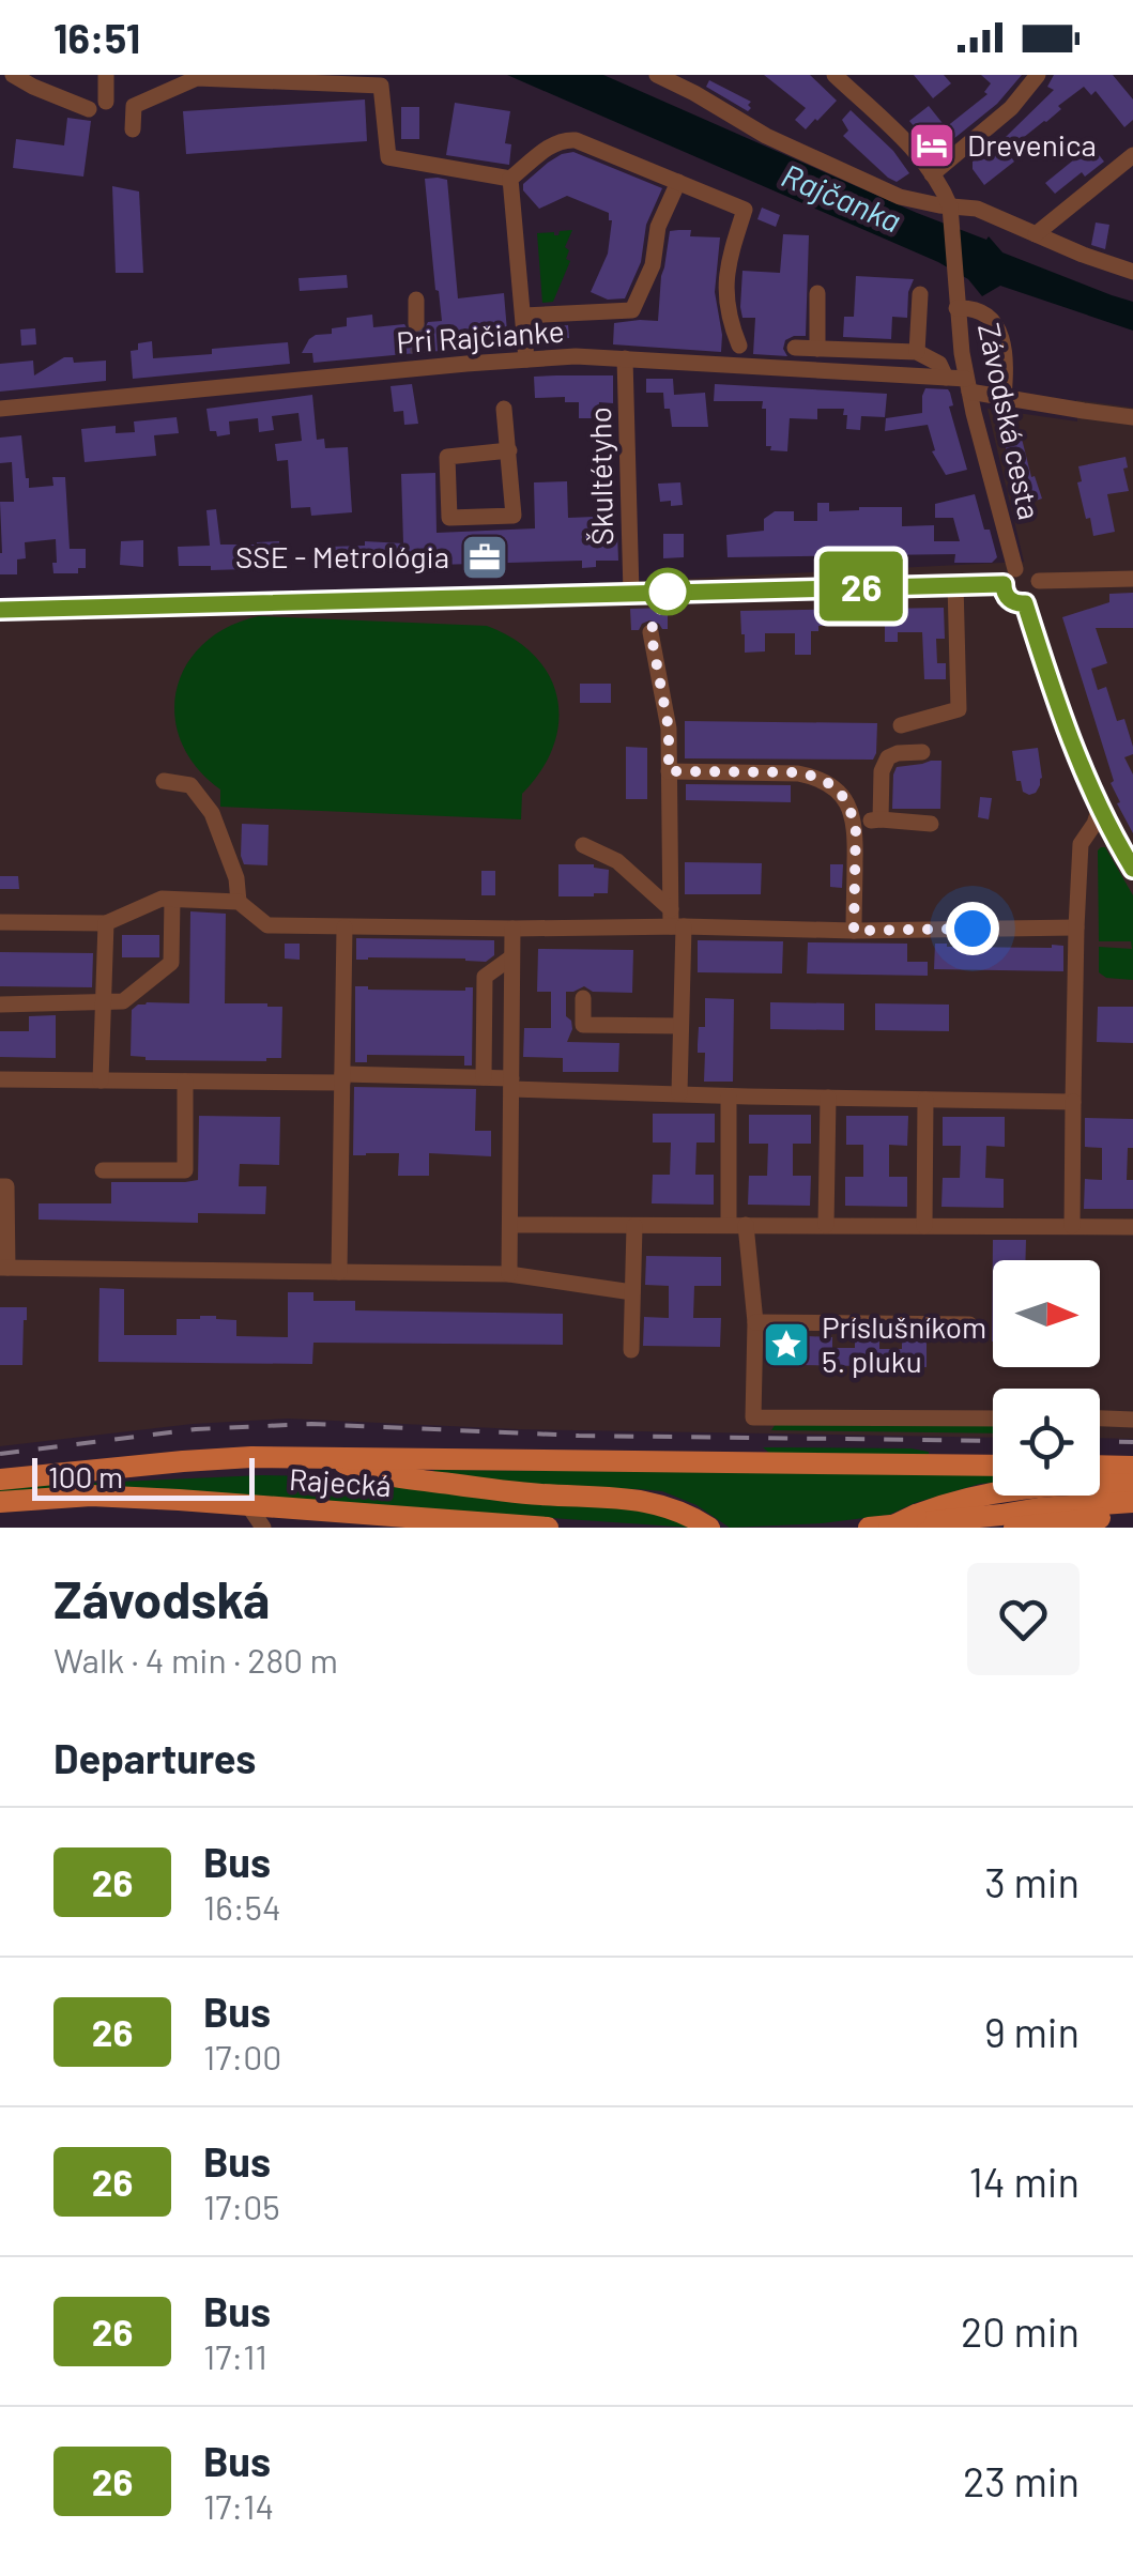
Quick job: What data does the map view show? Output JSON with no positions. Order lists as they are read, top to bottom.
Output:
{
  "streets": {
    "main road": ["Rajecká"],
    "street": ["Pri Rajčianke", "Závodská cesta", "Škultétyho"]
  },
  "crossings": [
    ["Pri Rajčianke", "Závodská cesta"],
    ["Pri Rajčianke", "Škultétyho"]
  ],
  "water": ["Rajčanka"],
  "places": {
    "hotel": ["Drevenica"],
    "office": ["SSE - Metrológia"],
    "place": ["Príslušníkom 5. pluku"]
  },
  "lines": ["bus line 26"],
  "scale_bar": "100 m",
  "north": "right",
  "page": {
    "status": "16:51",
    "on_map": "26",
    "scale": "100 m",
    "heading": [
      ["Závodská", "Walk · 4 min · 280 m"],
      "Departures"
    ],
    "list": [
      {
        "mark": "26",
        "name": "Bus",
        "note": "16:54",
        "value": "3 min"
      },
      {
        "mark": "26",
        "name": "Bus",
        "note": "17:00",
        "value": "9 min"
      },
      {
        "mark": "26",
        "name": "Bus",
        "note": "17:05",
        "value": "14 min"
      },
      {
        "mark": "26",
        "name": "Bus",
        "note": "17:11",
        "value": "20 min"
      },
      {
        "mark": "26",
        "name": "Bus",
        "note": "17:14",
        "value": "23 min"
      }
    ]
  }
}
